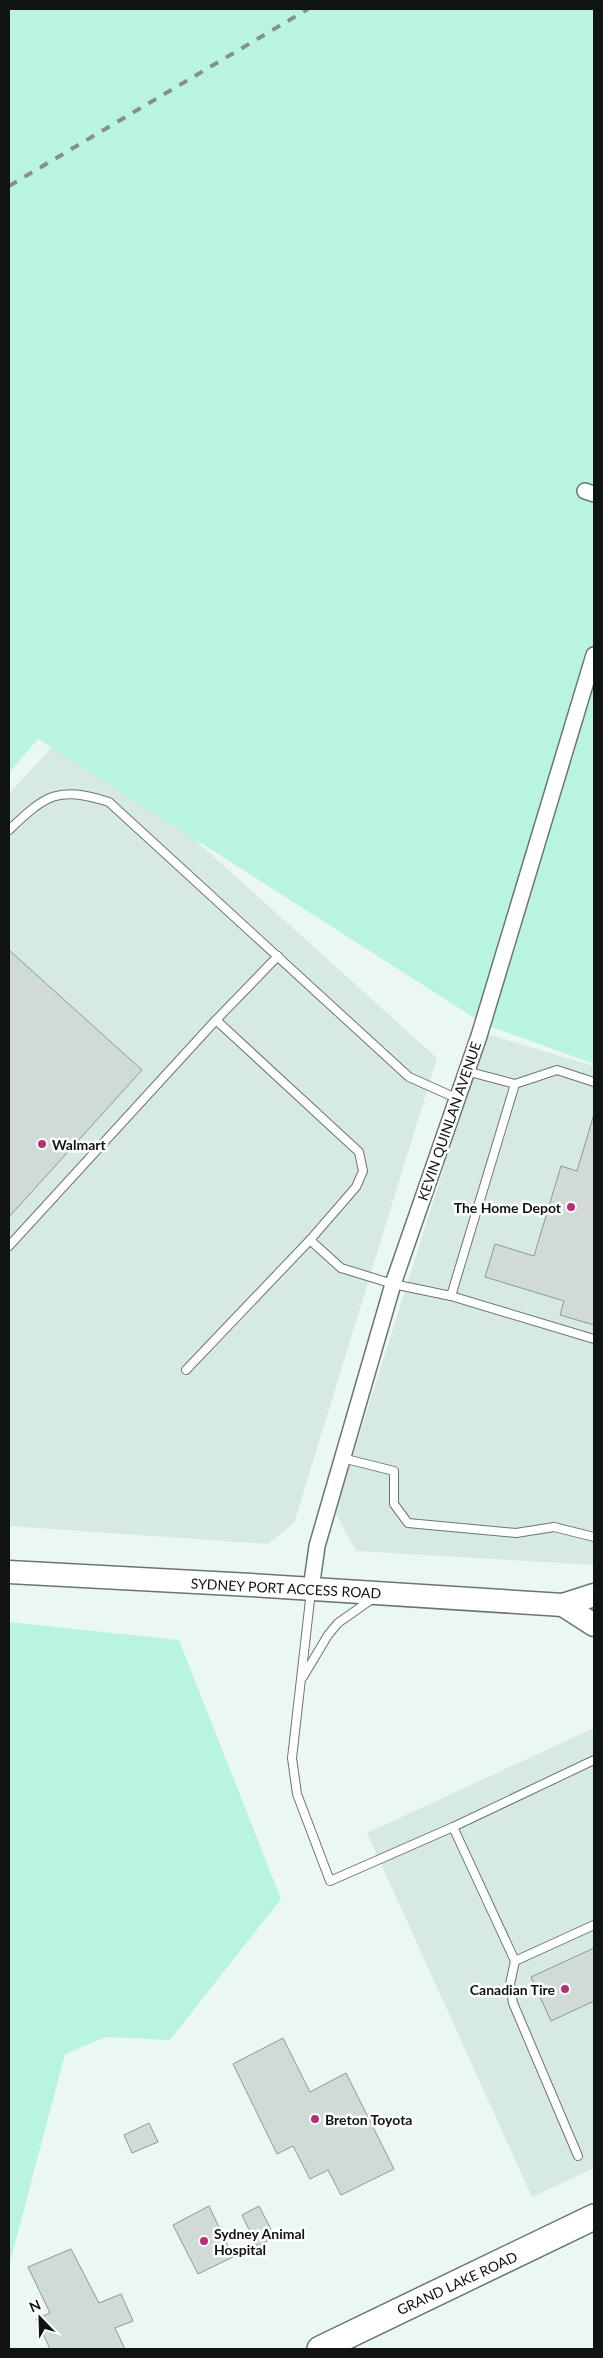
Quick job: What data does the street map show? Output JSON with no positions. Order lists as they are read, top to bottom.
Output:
{
  "streets": {
    "main road": ["SYDNEY PORT ACCESS ROAD", "GRAND LAKE ROAD"],
    "street": ["KEVIN QUINLAN AVENUE"]
  },
  "crossings": [
    ["KEVIN QUINLAN AVENUE", "SYDNEY PORT ACCESS ROAD"]
  ],
  "places": [
    "Walmart",
    "The Home Depot",
    "Canadian Tire",
    "Breton Toyota",
    "Sydney Animal Hospital"
  ],
  "north": "top left"
}
